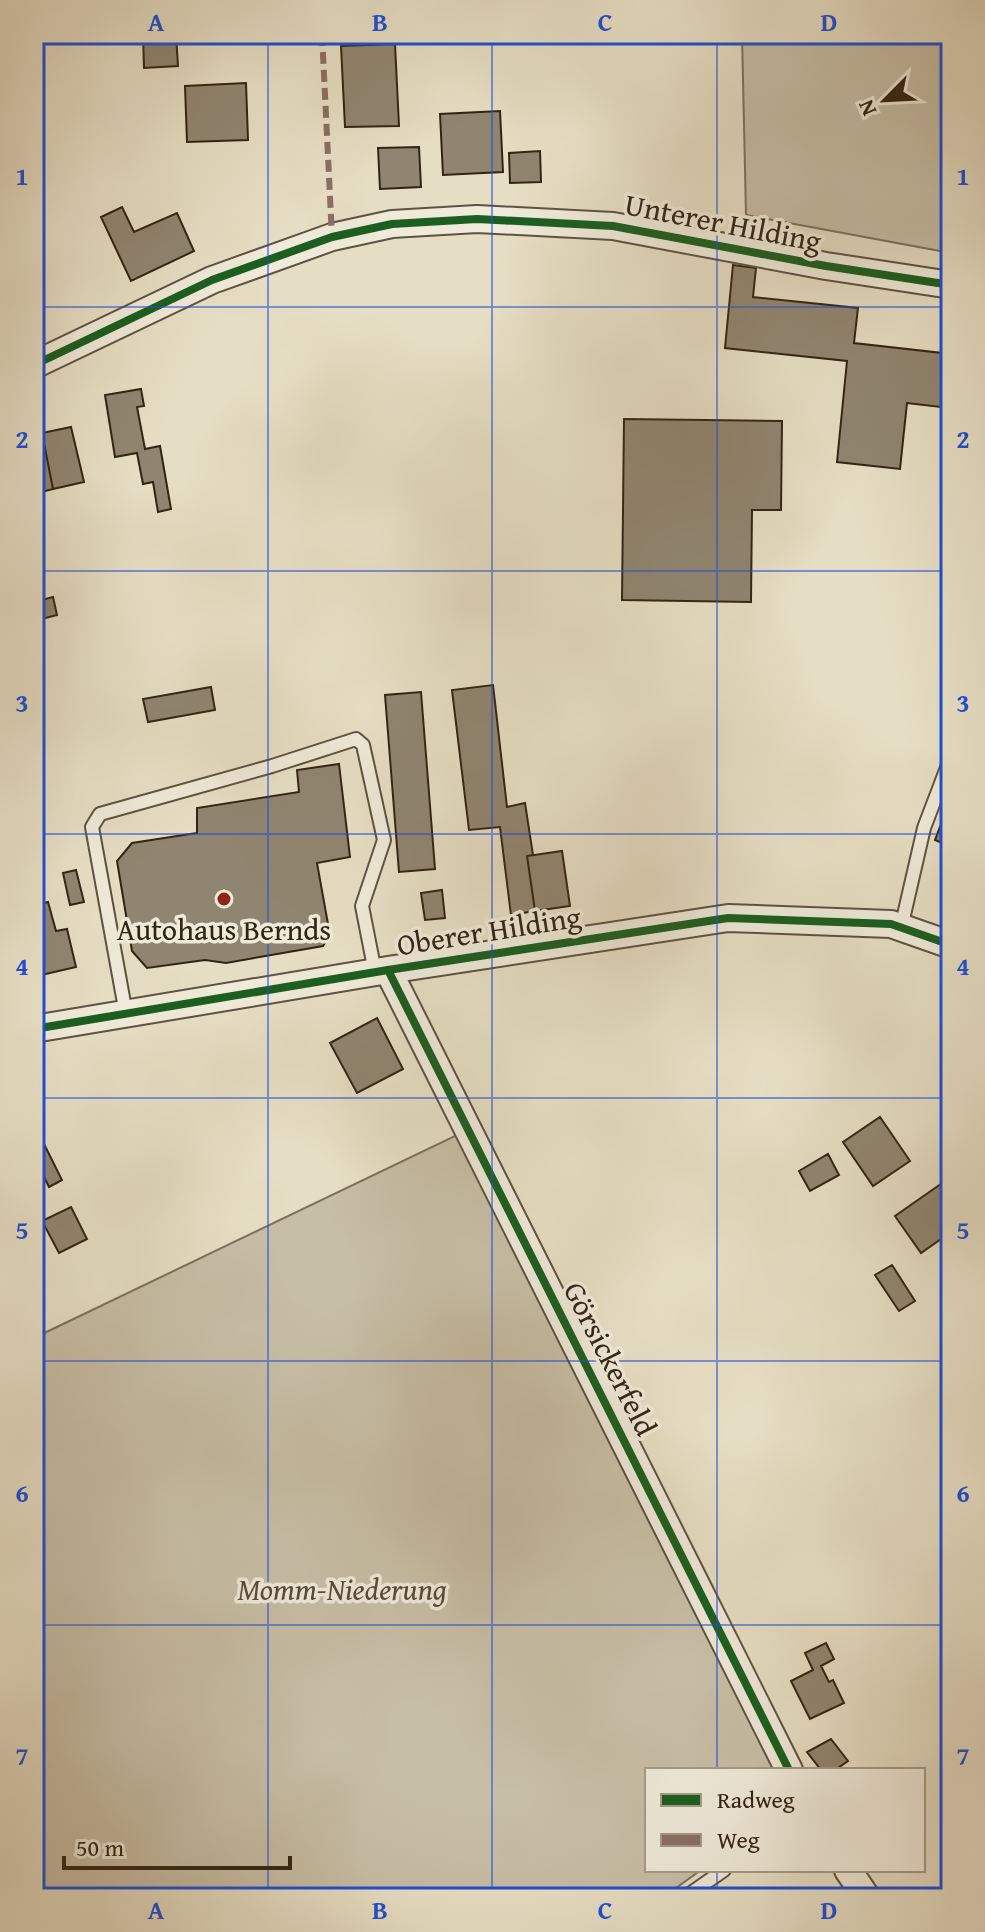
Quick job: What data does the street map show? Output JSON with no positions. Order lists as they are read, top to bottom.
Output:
{
  "streets": {
    "street": ["Unterer Hilding", "Oberer Hilding", "Görsickerfeld"]
  },
  "crossings": [
    ["Oberer Hilding", "Görsickerfeld"]
  ],
  "parks": ["Momm-Niederung"],
  "places": ["Autohaus Bernds"],
  "legend": ["Radweg", "Weg"],
  "scale_bar": "50 m",
  "north": "bottom left",
  "grid": {
    "columns": [
      "A",
      "B",
      "C",
      "D"
    ],
    "rows": [
      "1",
      "2",
      "3",
      "4",
      "5",
      "6",
      "7"
    ]
  }
}
